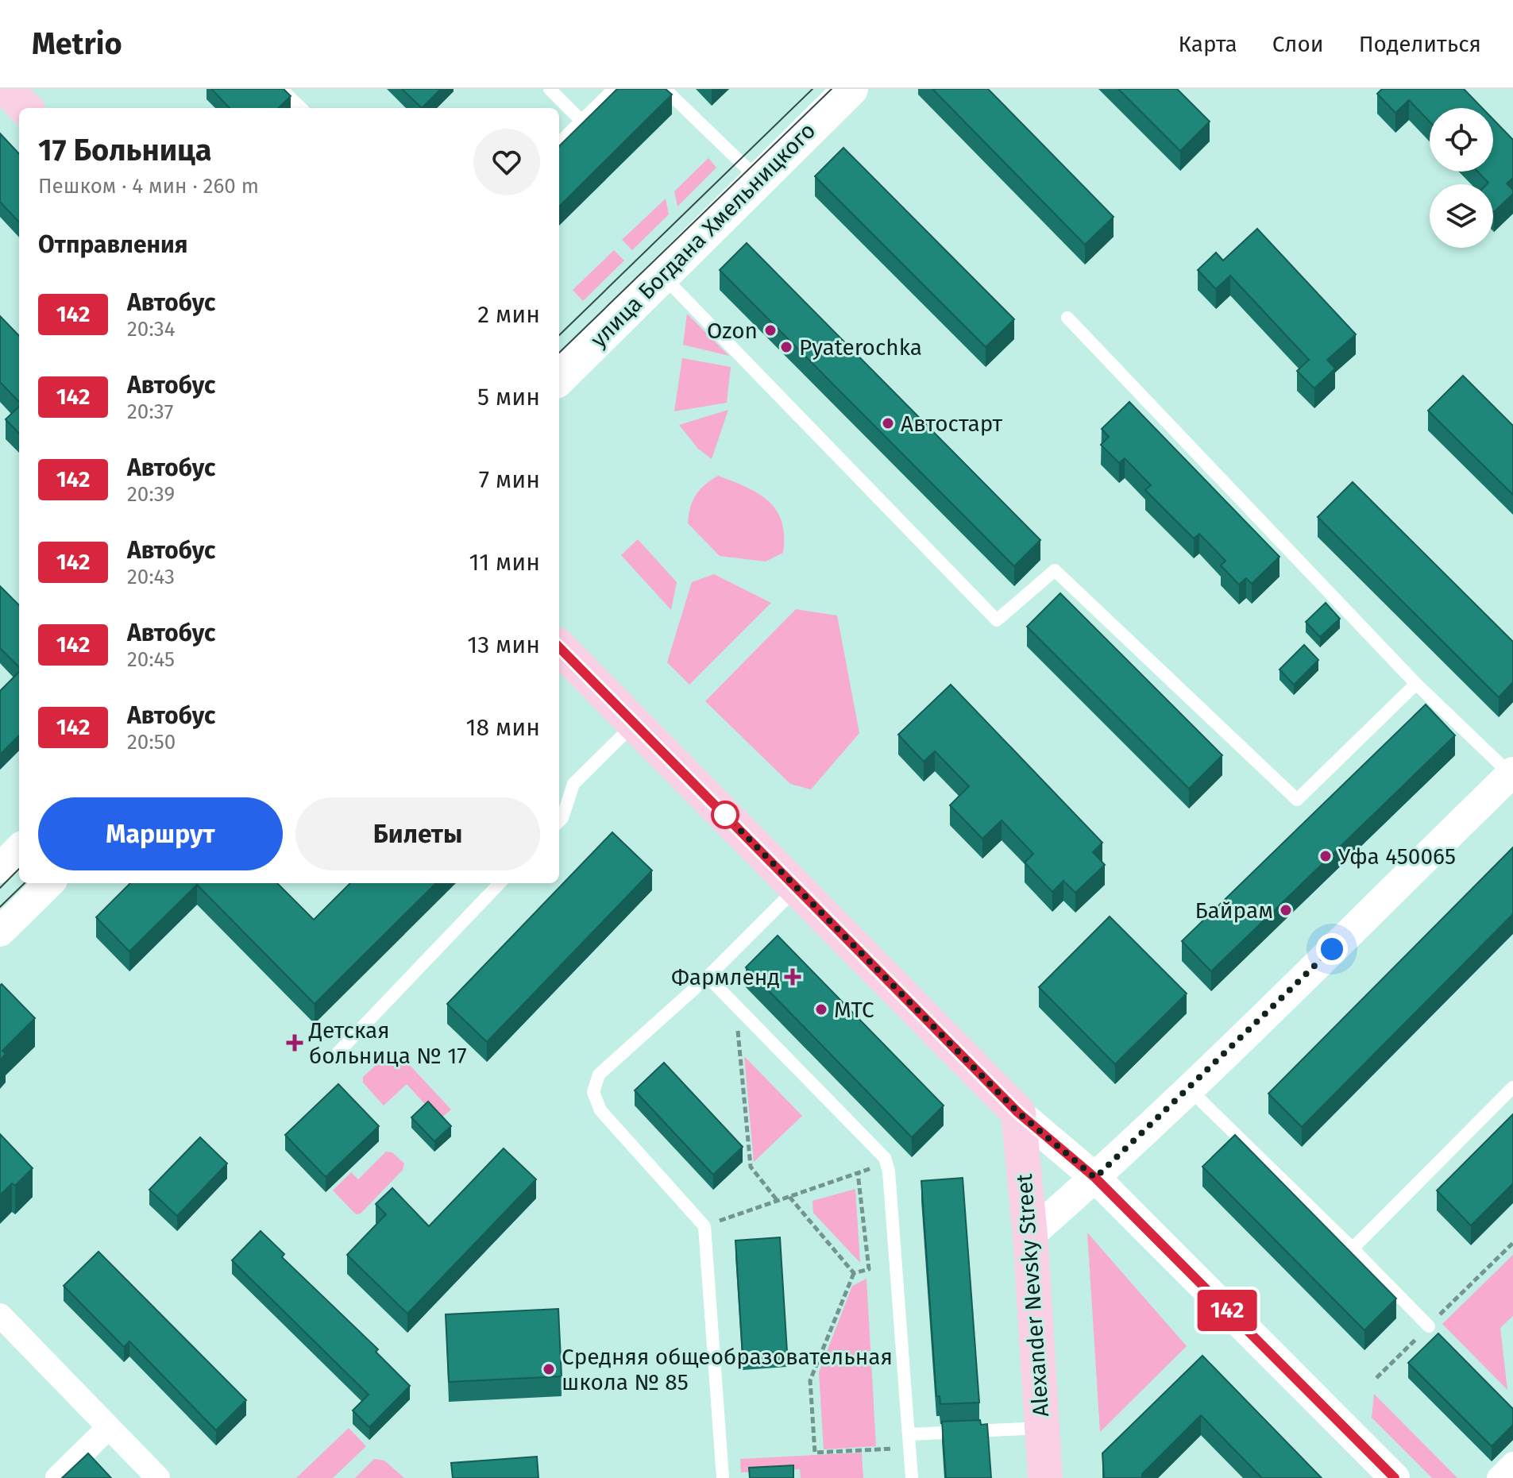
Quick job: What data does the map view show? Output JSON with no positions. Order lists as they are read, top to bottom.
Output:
{
  "streets": {
    "main road": ["улица Богдана Хмельницкого", "Alexander Nevsky Street"]
  },
  "places": {
    "other": [
      "Ozon",
      "Pyaterochka",
      "Автостарт",
      "Уфа 450065",
      "Байрам",
      "МТС",
      "Средняя общеобразовательная школа № 85"
    ],
    "health": ["Фармленд", "Детская больница № 17"]
  },
  "lines": ["bus line 142"],
  "page": {
    "header": "Metrio",
    "nav": ["Карта", "Слои", "Поделиться"],
    "on_map": "142",
    "heading": [
      ["17 Больница", "Пешком · 4 мин · 260 m"],
      "Отправления"
    ],
    "list": [
      {
        "mark": "142",
        "name": "Автобус",
        "note": "20:34",
        "value": "2 мин"
      },
      {
        "mark": "142",
        "name": "Автобус",
        "note": "20:37",
        "value": "5 мин"
      },
      {
        "mark": "142",
        "name": "Автобус",
        "note": "20:39",
        "value": "7 мин"
      },
      {
        "mark": "142",
        "name": "Автобус",
        "note": "20:43",
        "value": "11 мин"
      },
      {
        "mark": "142",
        "name": "Автобус",
        "note": "20:45",
        "value": "13 мин"
      },
      {
        "mark": "142",
        "name": "Автобус",
        "note": "20:50",
        "value": "18 мин"
      }
    ],
    "buttons": ["Маршрут", "Билеты"]
  }
}
